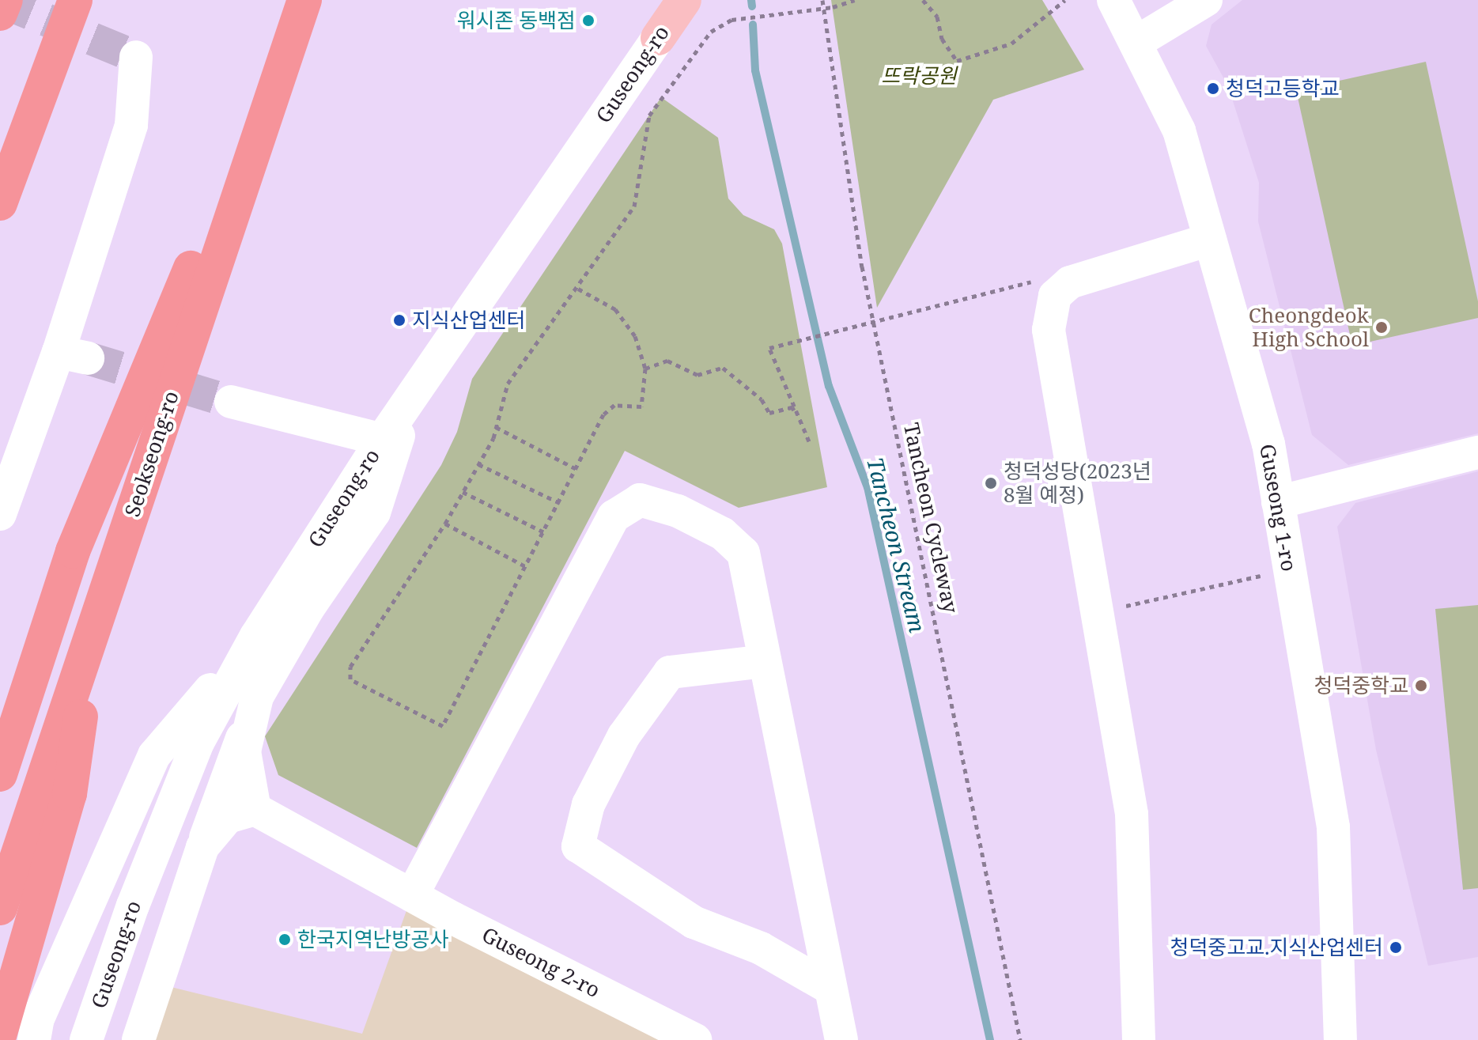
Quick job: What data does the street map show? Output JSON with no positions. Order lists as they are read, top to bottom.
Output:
{
  "streets": {
    "highway": ["Seokseong-ro"],
    "main road": ["Guseong-ro"],
    "street": ["Guseong 1-ro", "Guseong 2-ro"],
    "path": ["Tancheon Cycleway"]
  },
  "water": ["Tancheon Stream"],
  "parks": ["뜨락공원"],
  "places": [
    "워시존 동백점",
    "청덕고등학교",
    "지식산업센터",
    "Cheongdeok High School",
    "청덕성당(2023년 8월 예정)",
    "청덕중학교",
    "한국지역난방공사",
    "청덕중고교.지식산업센터"
  ]
}
